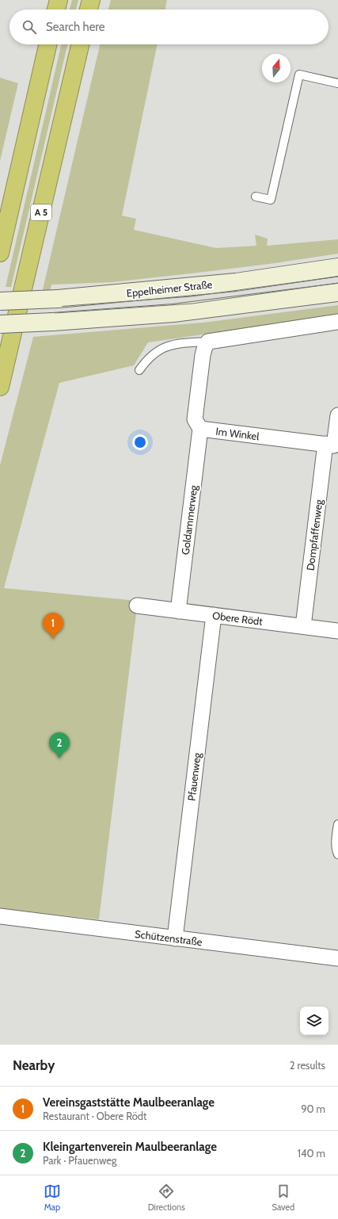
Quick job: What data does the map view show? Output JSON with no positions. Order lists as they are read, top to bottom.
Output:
{
  "streets": {
    "highway": ["A 5"],
    "main road": ["Eppelheimer Straße"],
    "street": [
      "Im Winkel",
      "Goldammerweg",
      "Dompfaffenweg",
      "Obere Rödt",
      "Pfauenweg",
      "Schützenstraße"
    ]
  },
  "crossings": [
    ["Im Winkel", "Goldammerweg"],
    ["Im Winkel", "Dompfaffenweg"],
    ["Goldammerweg", "Obere Rödt"],
    ["Dompfaffenweg", "Obere Rödt"],
    ["Obere Rödt", "Pfauenweg"],
    ["Pfauenweg", "Schützenstraße"]
  ],
  "north": "top",
  "page": {
    "search": "Search here",
    "pins": ["1", "2"],
    "heading": ["Nearby", "2 results"],
    "list": [
      {
        "mark": "1",
        "name": "Vereinsgaststätte Maulbeeranlage",
        "note": "Restaurant · Obere Rödt",
        "value": "90 m"
      },
      {
        "mark": "2",
        "name": "Kleingartenverein Maulbeeranlage",
        "note": "Park · Pfauenweg",
        "value": "140 m"
      }
    ],
    "nav": ["Map", "Directions", "Saved"]
  }
}
